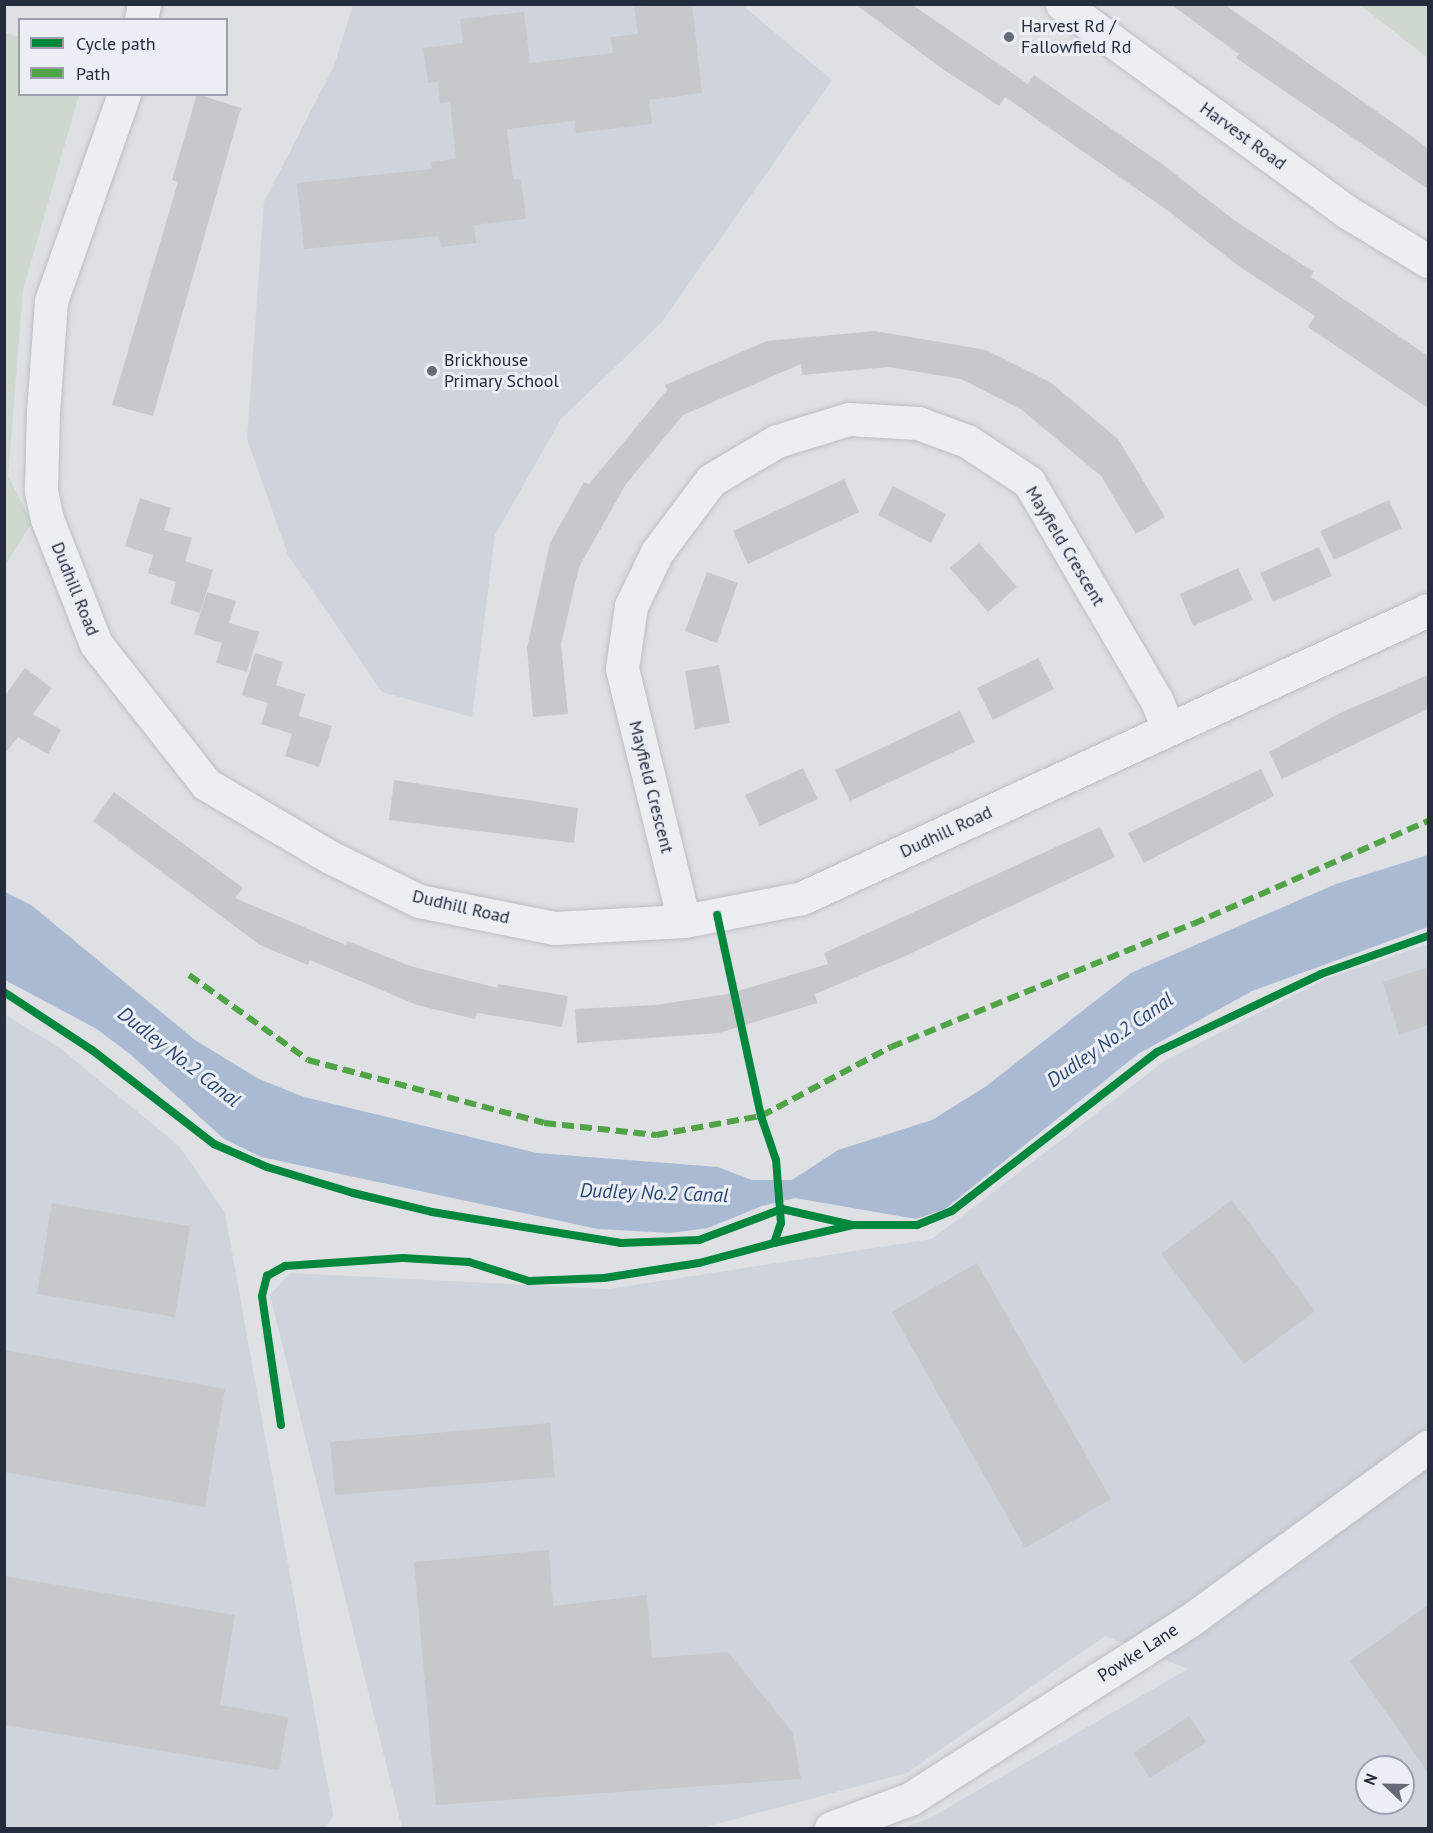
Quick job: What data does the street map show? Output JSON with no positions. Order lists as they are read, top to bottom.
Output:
{
  "streets": {
    "street": [
      "Harvest Road",
      "Mayfield Crescent",
      "Dudhill Road",
      "Powke Lane"
    ]
  },
  "crossings": [
    ["Mayfield Crescent", "Dudhill Road"]
  ],
  "water": ["Dudley No.2 Canal"],
  "places": ["Harvest Rd / Fallowfield Rd", "Brickhouse Primary School"],
  "legend": ["Cycle path", "Path"],
  "north": "left"
}
